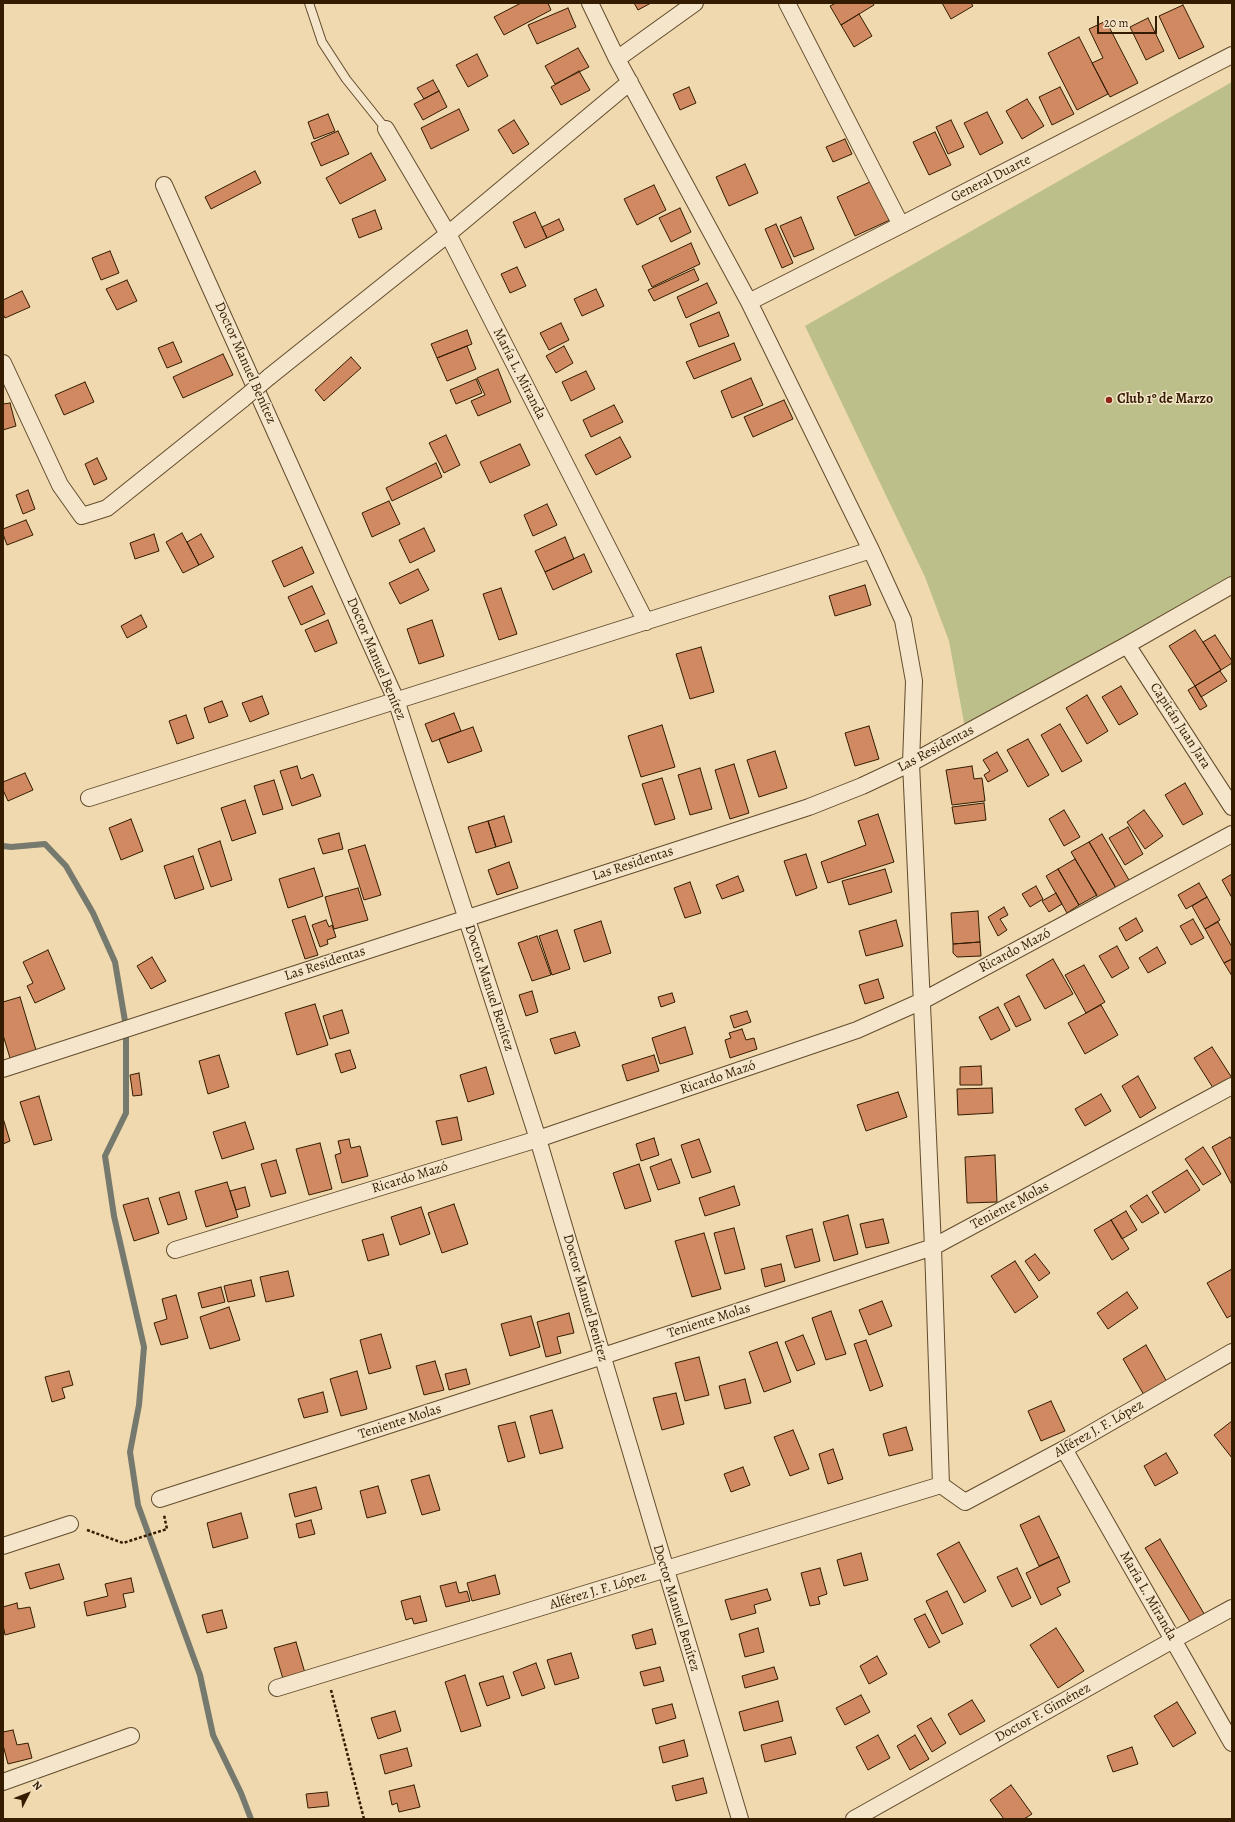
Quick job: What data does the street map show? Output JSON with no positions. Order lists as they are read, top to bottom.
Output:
{
  "streets": {
    "street": [
      "General Duarte",
      "Doctor Manuel Benítez",
      "María L. Miranda",
      "Capitán Juan Jara",
      "Las Residentas",
      "Ricardo Mazó",
      "Teniente Molas",
      "Alférez J. F. López",
      "Doctor F. Giménez"
    ]
  },
  "crossings": [
    ["Doctor Manuel Benítez", "Las Residentas"],
    ["Doctor Manuel Benítez", "Ricardo Mazó"],
    ["Doctor Manuel Benítez", "Teniente Molas"],
    ["Doctor Manuel Benítez", "Alférez J. F. López"],
    ["María L. Miranda", "Alférez J. F. López"],
    ["María L. Miranda", "Doctor F. Giménez"],
    ["Capitán Juan Jara", "Las Residentas"]
  ],
  "places": ["Club 1º de Marzo"],
  "scale_bar": "20 m",
  "north": "top right"
}
